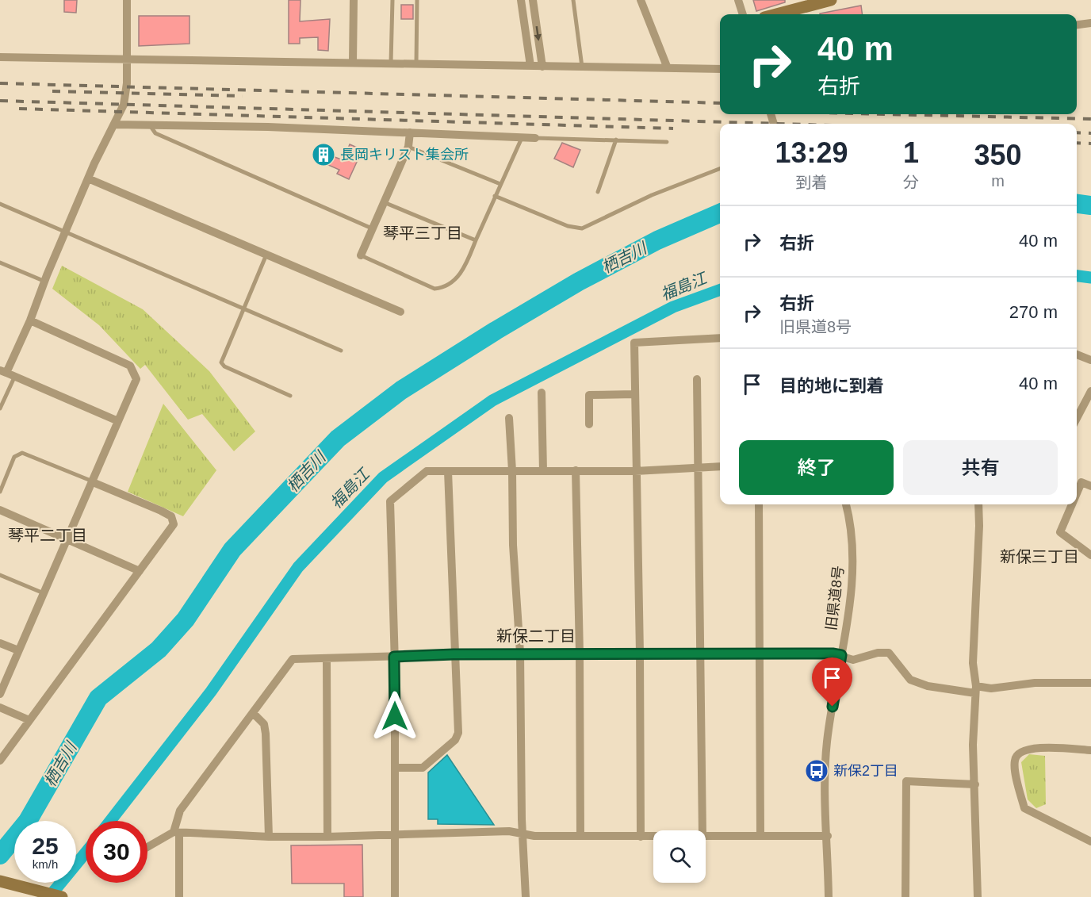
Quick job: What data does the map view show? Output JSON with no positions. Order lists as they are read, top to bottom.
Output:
{
  "streets": {
    "street": ["旧県道8号"]
  },
  "districts": [
    "琴平三丁目",
    "琴平二丁目",
    "新保三丁目",
    "新保二丁目"
  ],
  "water": ["栖吉川", "福島江"],
  "places": {
    "building": ["長岡キリスト集会所"],
    "bus stop": ["新保2丁目"]
  },
  "page": {
    "turn": ["40 m", "右折"],
    "eta": [
      "13:29",
      "到着",
      "1",
      "分",
      "350",
      "m"
    ],
    "list": [
      {
        "name": "右折",
        "value": "40 m"
      },
      {
        "name": "右折",
        "note": "旧県道8号",
        "value": "270 m"
      },
      {
        "name": "目的地に到着",
        "value": "40 m"
      }
    ],
    "buttons": ["終了", "共有"],
    "speed": "25 km/h",
    "limit": "30"
  }
}
